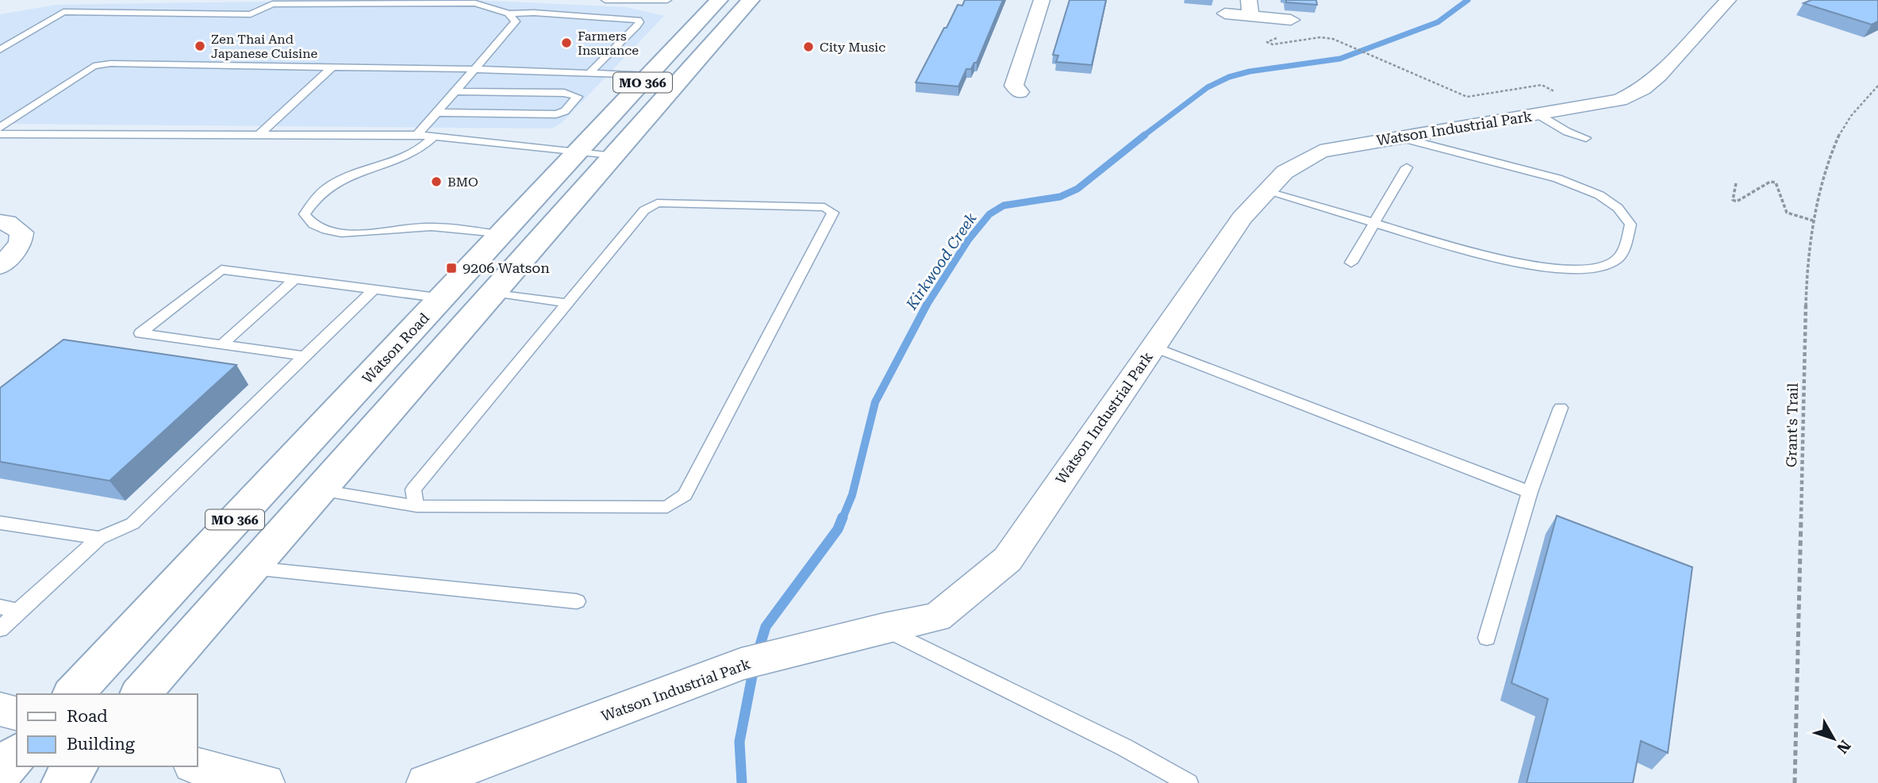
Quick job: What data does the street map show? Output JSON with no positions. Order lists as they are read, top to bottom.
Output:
{
  "streets": {
    "main road": ["MO 366", "Watson Road"],
    "street": ["Watson Industrial Park"],
    "path": ["Grant's Trail"]
  },
  "water": ["Kirkwood Creek"],
  "places": {
    "other": [
      "Farmers Insurance",
      "Zen Thai And Japanese Cuisine",
      "City Music",
      "BMO"
    ],
    "transit": ["9206 Watson"]
  },
  "legend": ["Road", "Building"],
  "north": "bottom right"
}
